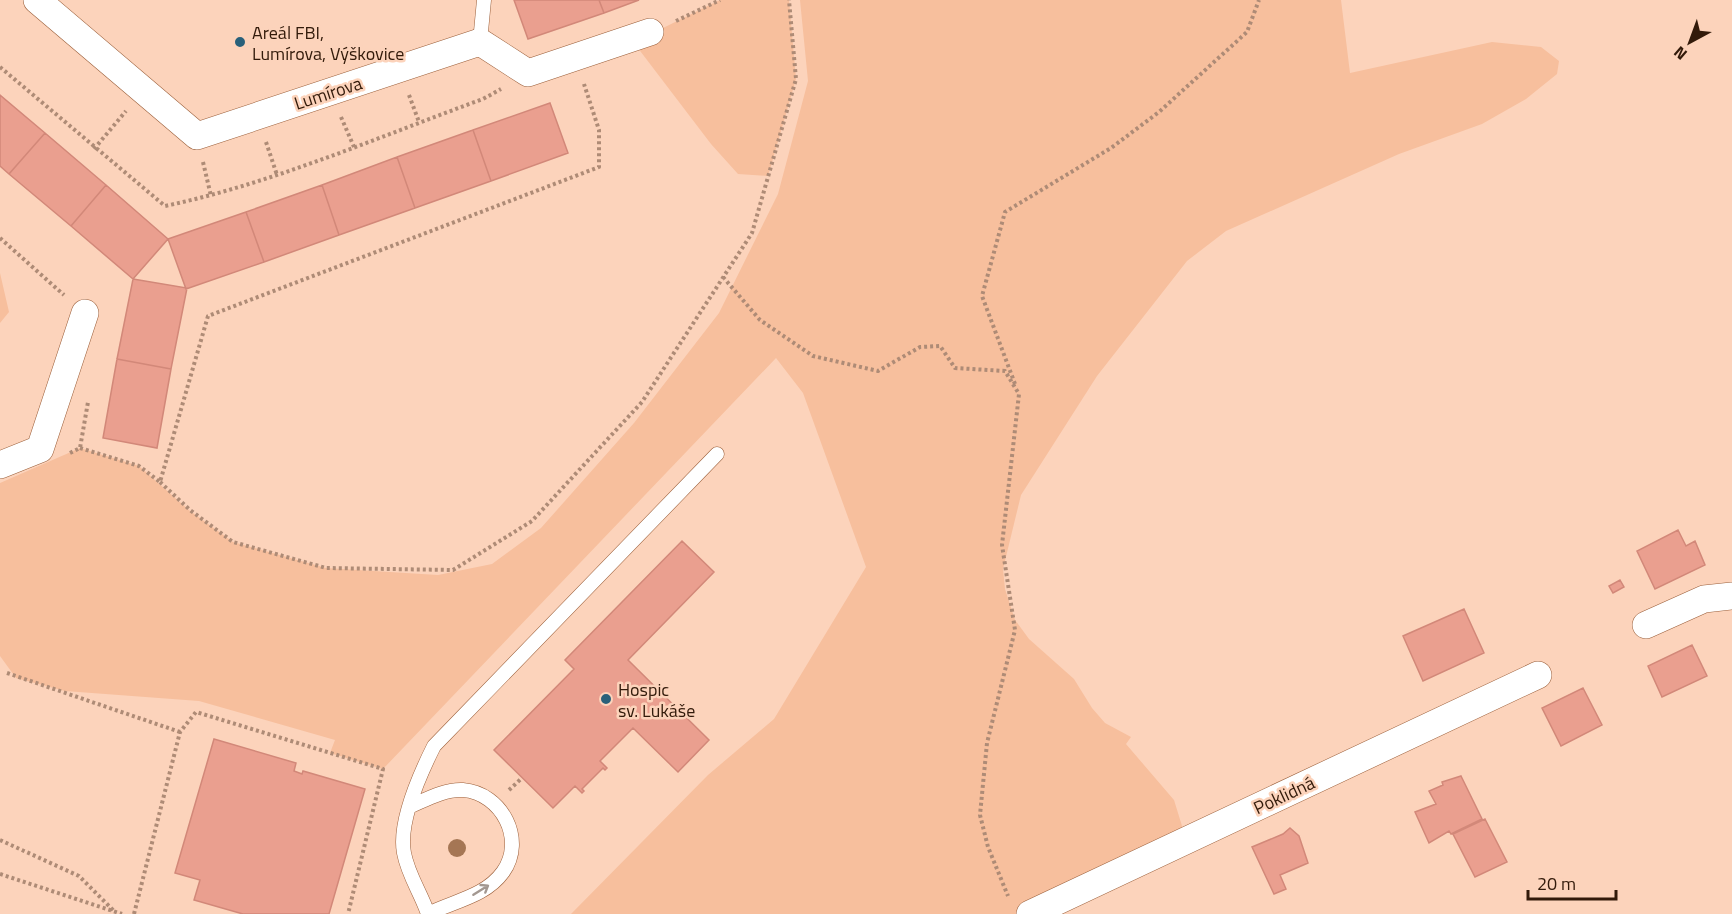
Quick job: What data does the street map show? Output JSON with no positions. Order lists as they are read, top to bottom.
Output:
{
  "streets": {
    "street": ["Lumírova", "Poklidná"]
  },
  "places": ["Areál FBI, Lumírova, Výškovice", "Hospic sv. Lukáše"],
  "scale_bar": "20 m",
  "north": "bottom left"
}
